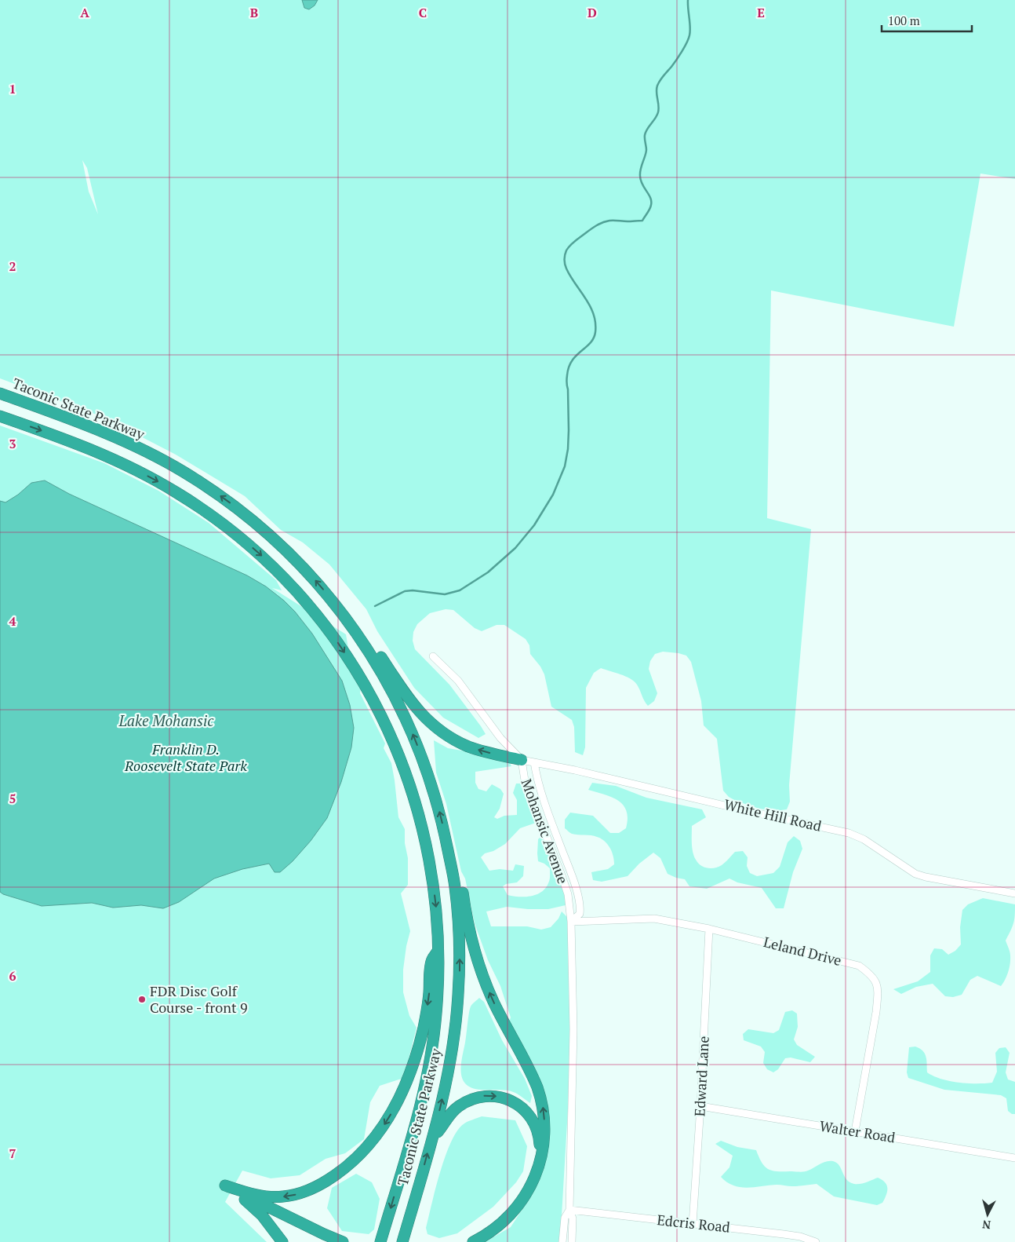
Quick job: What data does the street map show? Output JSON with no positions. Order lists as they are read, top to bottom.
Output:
{
  "streets": {
    "highway": ["Taconic State Parkway"],
    "street": [
      "White Hill Road",
      "Mohansic Avenue",
      "Leland Drive",
      "Edward Lane",
      "Walter Road",
      "Edcris Road"
    ]
  },
  "crossings": [
    ["White Hill Road", "Mohansic Avenue"],
    ["Mohansic Avenue", "Leland Drive"],
    ["Mohansic Avenue", "Edcris Road"],
    ["Leland Drive", "Edward Lane"],
    ["Leland Drive", "Walter Road"],
    ["Edward Lane", "Walter Road"],
    ["Edward Lane", "Edcris Road"]
  ],
  "water": ["Lake Mohansic"],
  "parks": ["Franklin D. Roosevelt State Park"],
  "places": ["FDR Disc Golf Course - front 9"],
  "scale_bar": "100 m",
  "north": "bottom",
  "grid": {
    "columns": [
      "A",
      "B",
      "C",
      "D",
      "E"
    ],
    "rows": [
      "1",
      "2",
      "3",
      "4",
      "5",
      "6",
      "7"
    ]
  }
}
